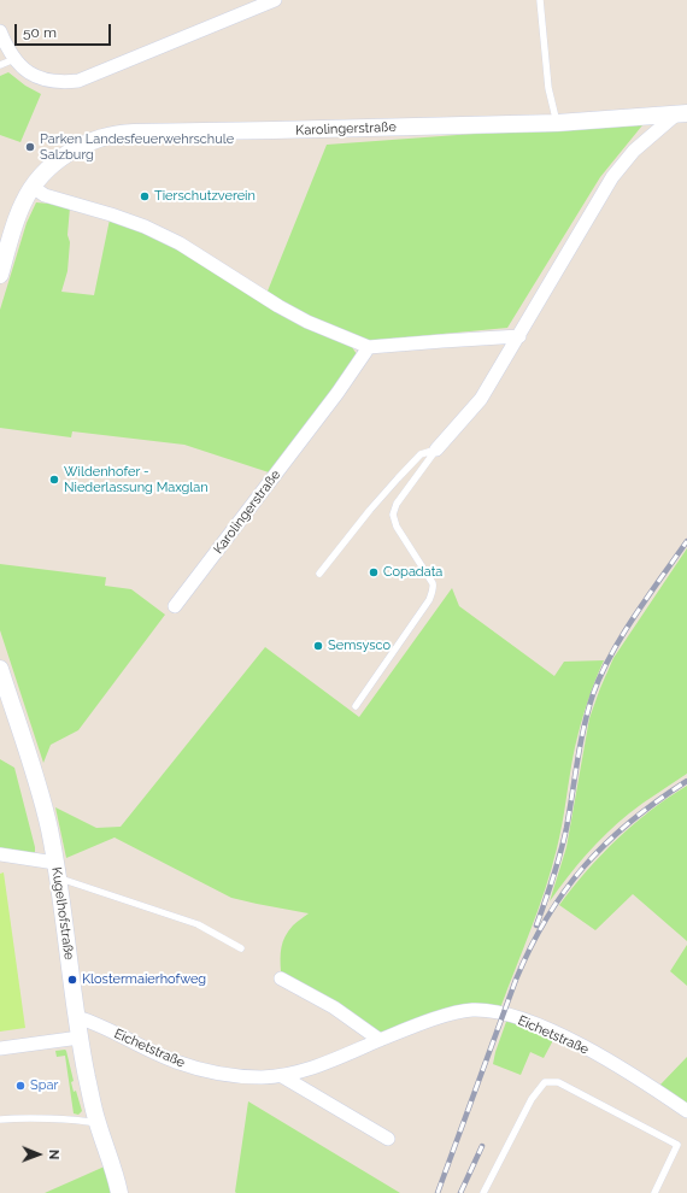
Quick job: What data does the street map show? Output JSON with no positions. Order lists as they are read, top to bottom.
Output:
{
  "streets": {
    "street": ["Karolingerstraße", "Kugelhofstraße", "Eichetstraße"]
  },
  "crossings": [
    ["Kugelhofstraße", "Eichetstraße"]
  ],
  "places": [
    "Parken Landesfeuerwehrschule Salzburg",
    "Tierschutzverein",
    "Wildenhofer - Niederlassung Maxglan",
    "Copadata",
    "Semsysco",
    "Klostermaierhofweg",
    "Spar"
  ],
  "scale_bar": "50 m",
  "north": "right"
}
